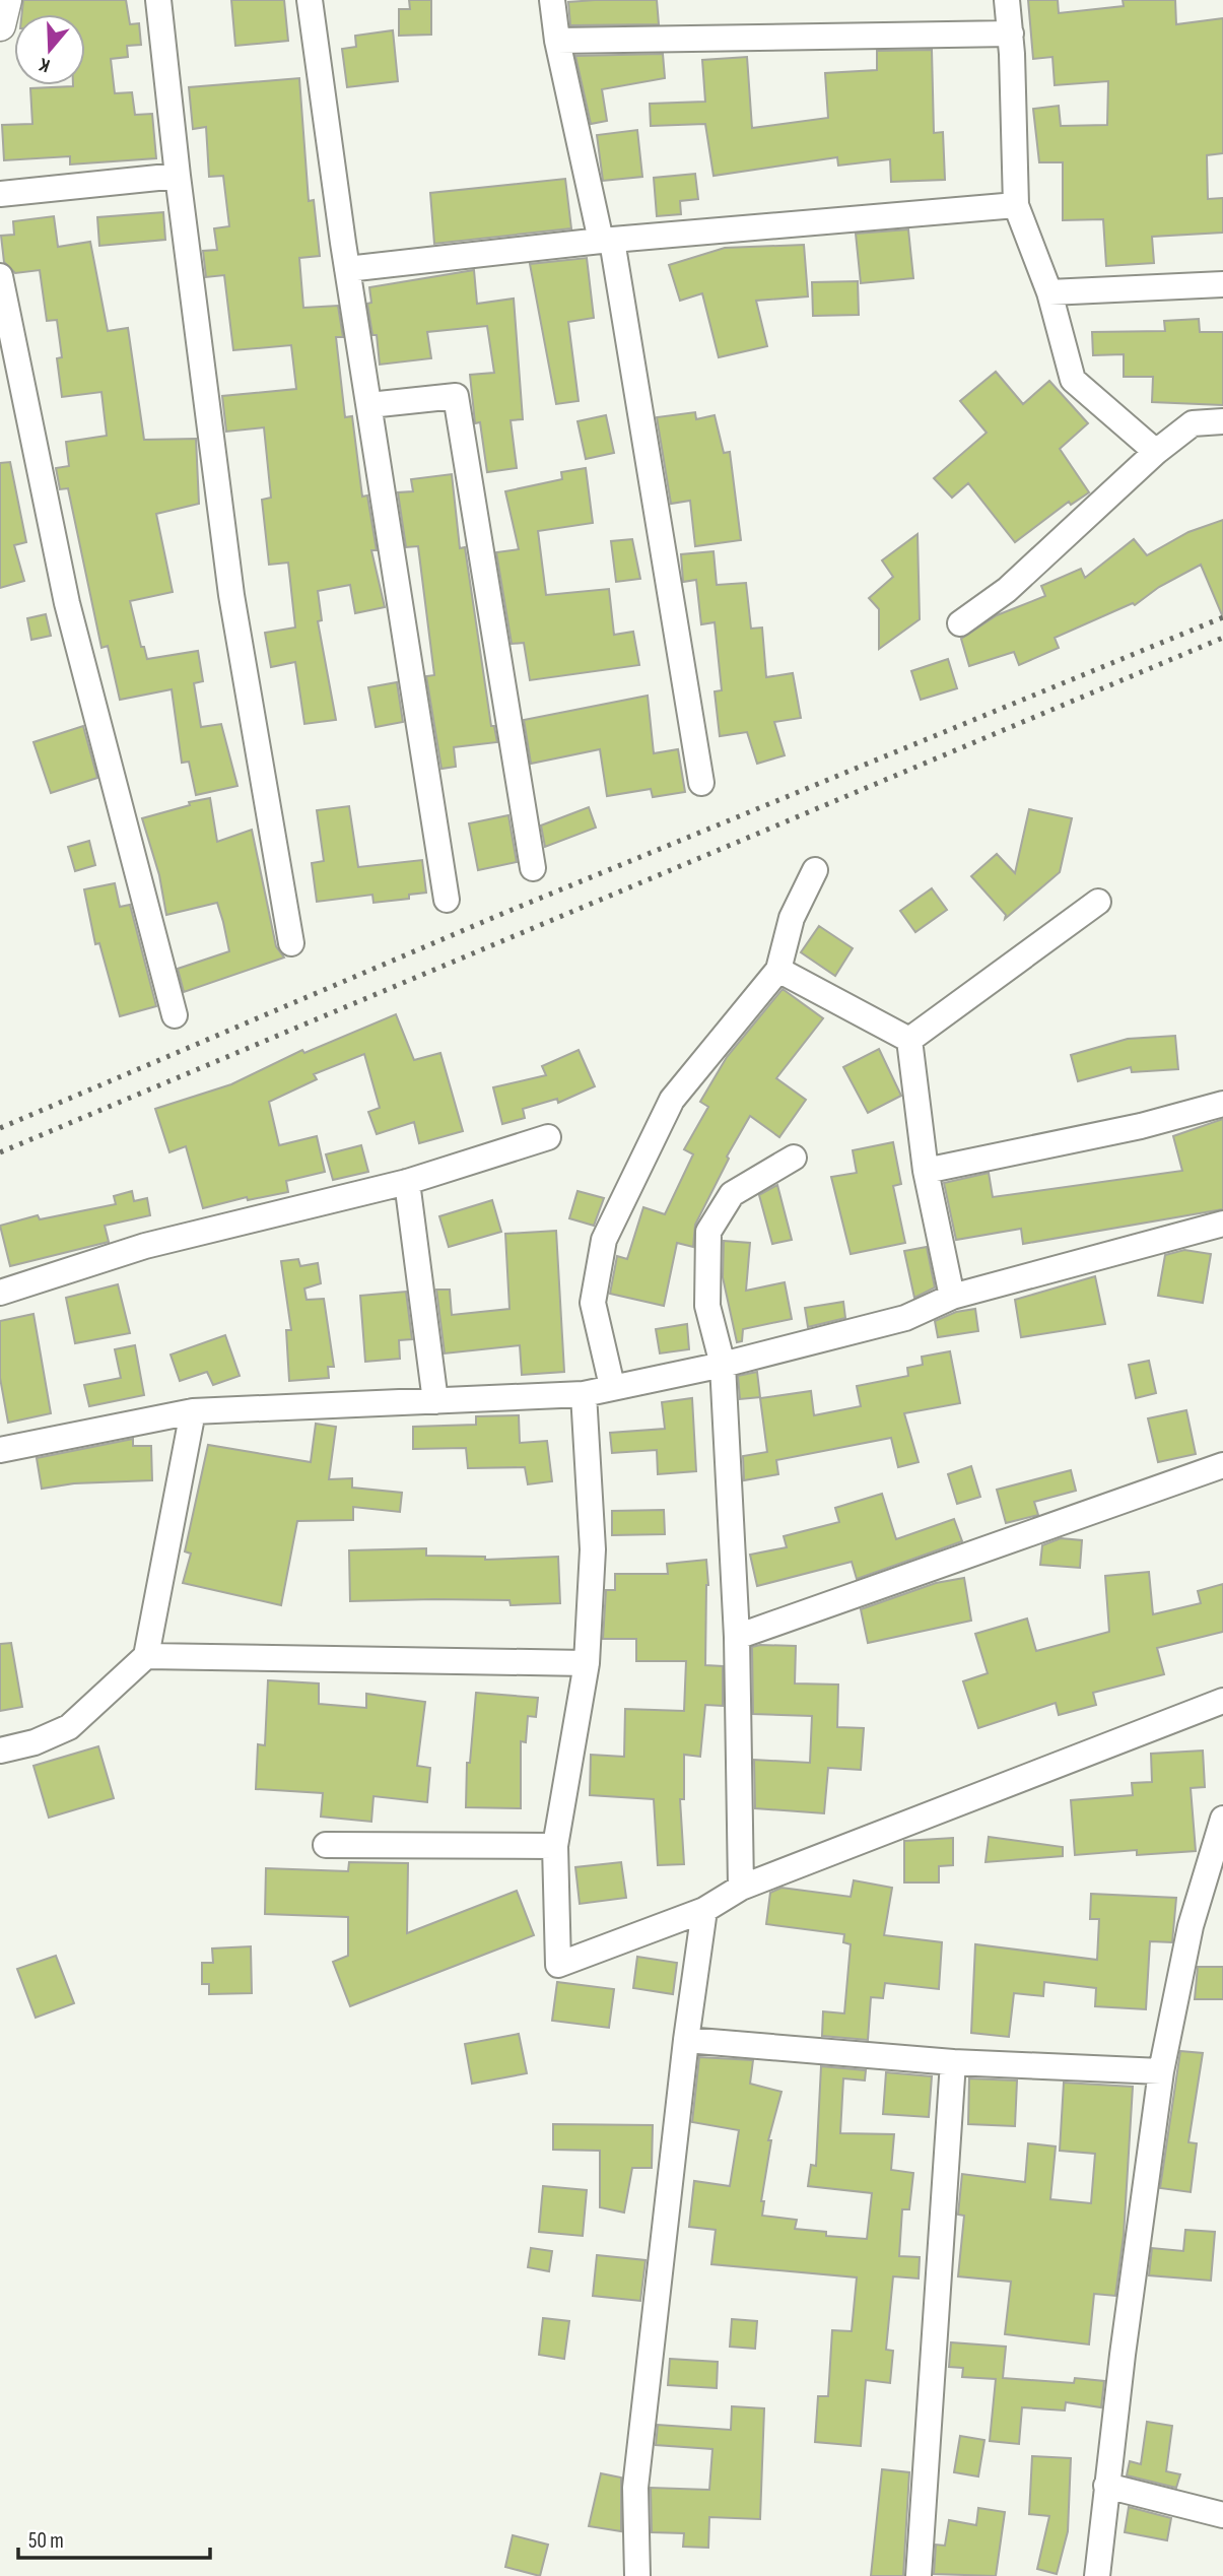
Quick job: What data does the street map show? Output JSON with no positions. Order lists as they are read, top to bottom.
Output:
{
  "scale_bar": "50 m",
  "north": "bottom"
}
